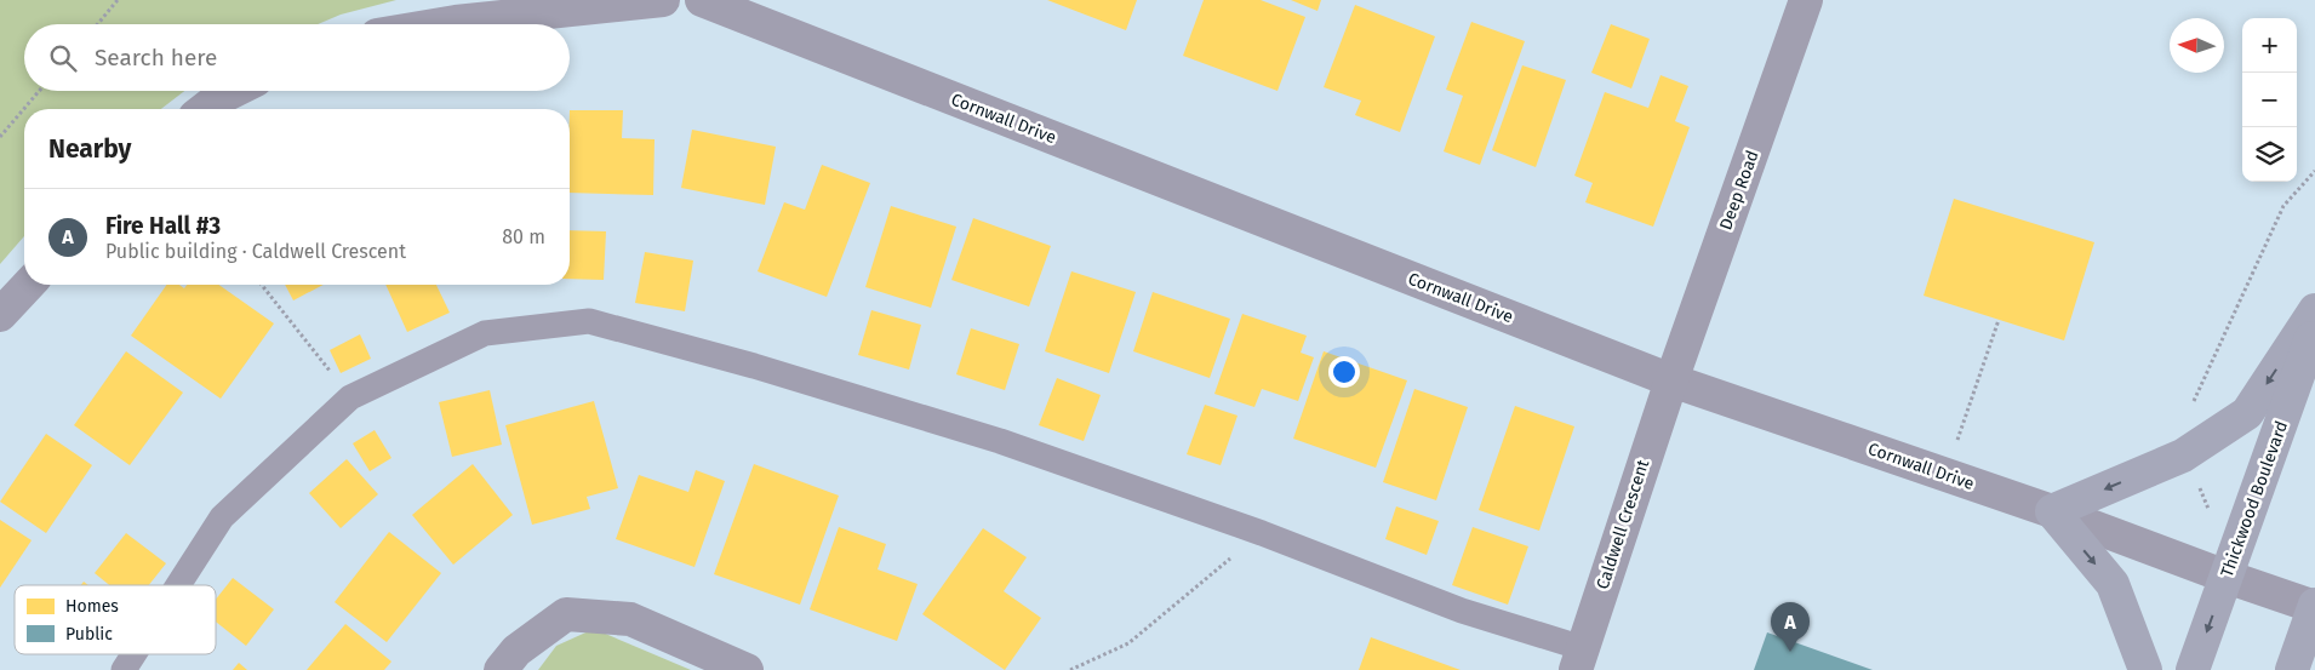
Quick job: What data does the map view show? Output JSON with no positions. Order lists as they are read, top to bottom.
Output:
{
  "streets": {
    "main road": ["Thickwood Boulevard"],
    "street": ["Cornwall Drive", "Deep Road", "Caldwell Crescent"]
  },
  "crossings": [
    ["Cornwall Drive", "Deep Road"],
    ["Cornwall Drive", "Thickwood Boulevard"],
    ["Cornwall Drive", "Caldwell Crescent"],
    ["Deep Road", "Caldwell Crescent"]
  ],
  "legend": ["Homes", "Public"],
  "north": "left",
  "page": {
    "map_buttons": ["+", "−"],
    "search": "Search here",
    "heading": "Nearby",
    "list": [
      {
        "mark": "A",
        "name": "Fire Hall #3",
        "note": "Public building · Caldwell Crescent",
        "value": "80 m"
      }
    ],
    "pins": "A"
  }
}
